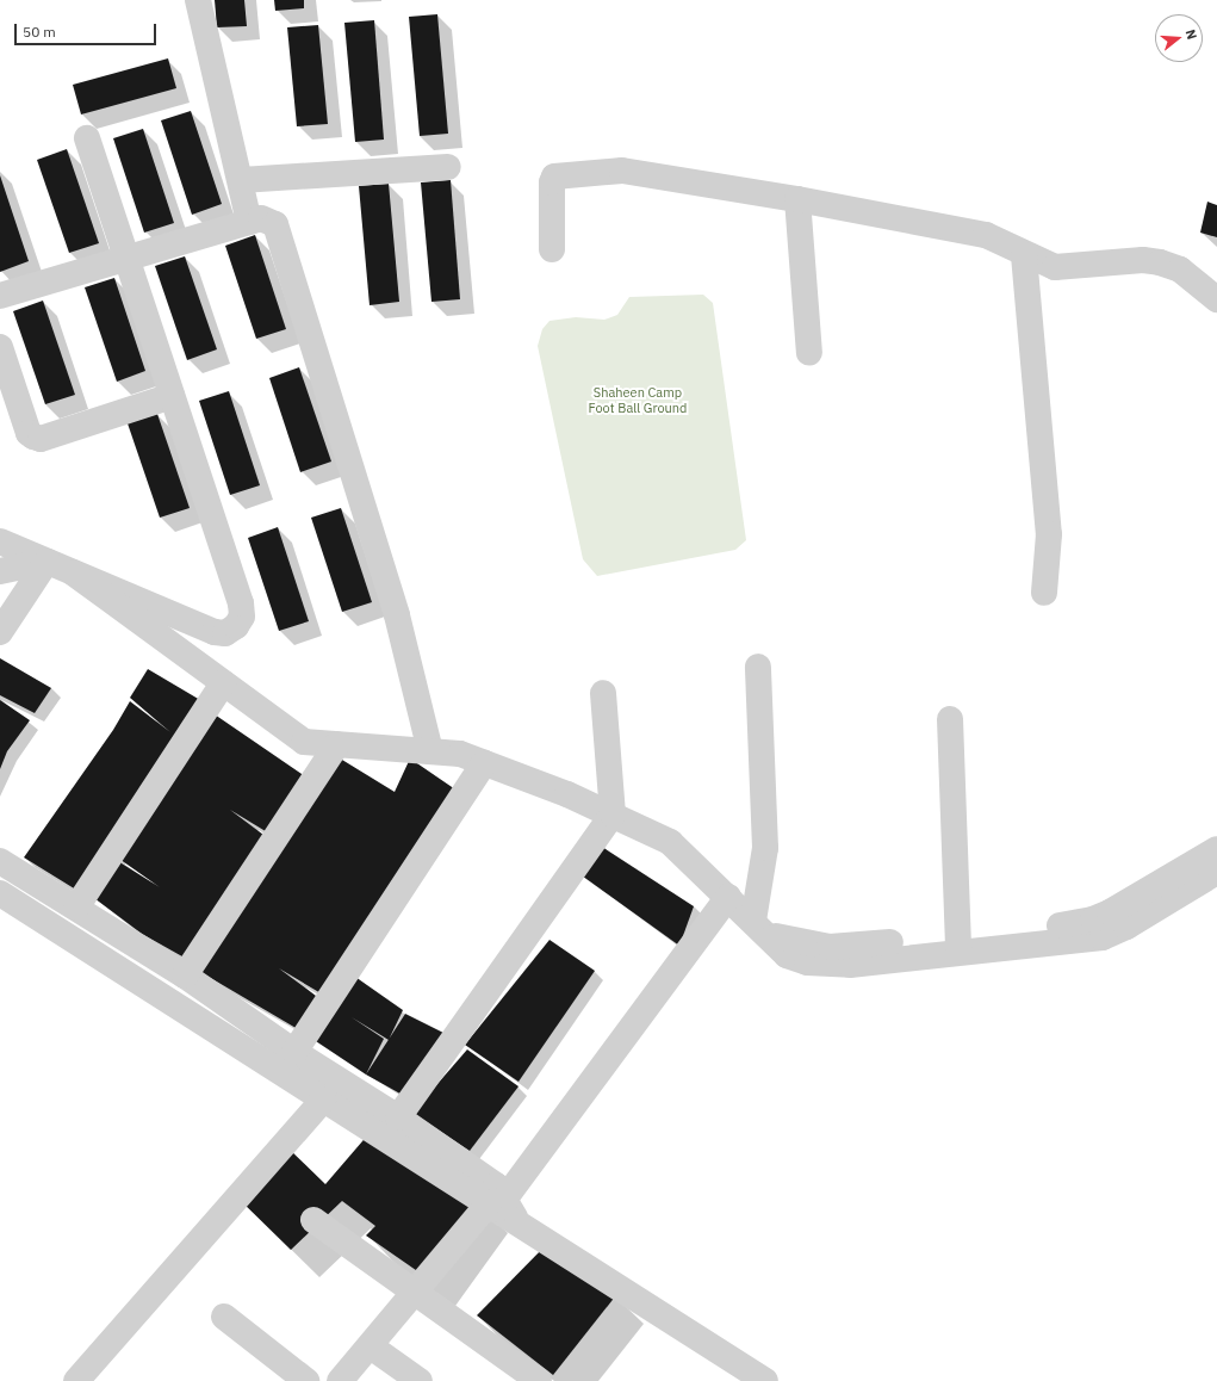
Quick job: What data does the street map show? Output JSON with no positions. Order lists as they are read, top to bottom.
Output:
{
  "parks": ["Shaheen Camp Foot Ball Ground"],
  "scale_bar": "50 m",
  "north": "right"
}
